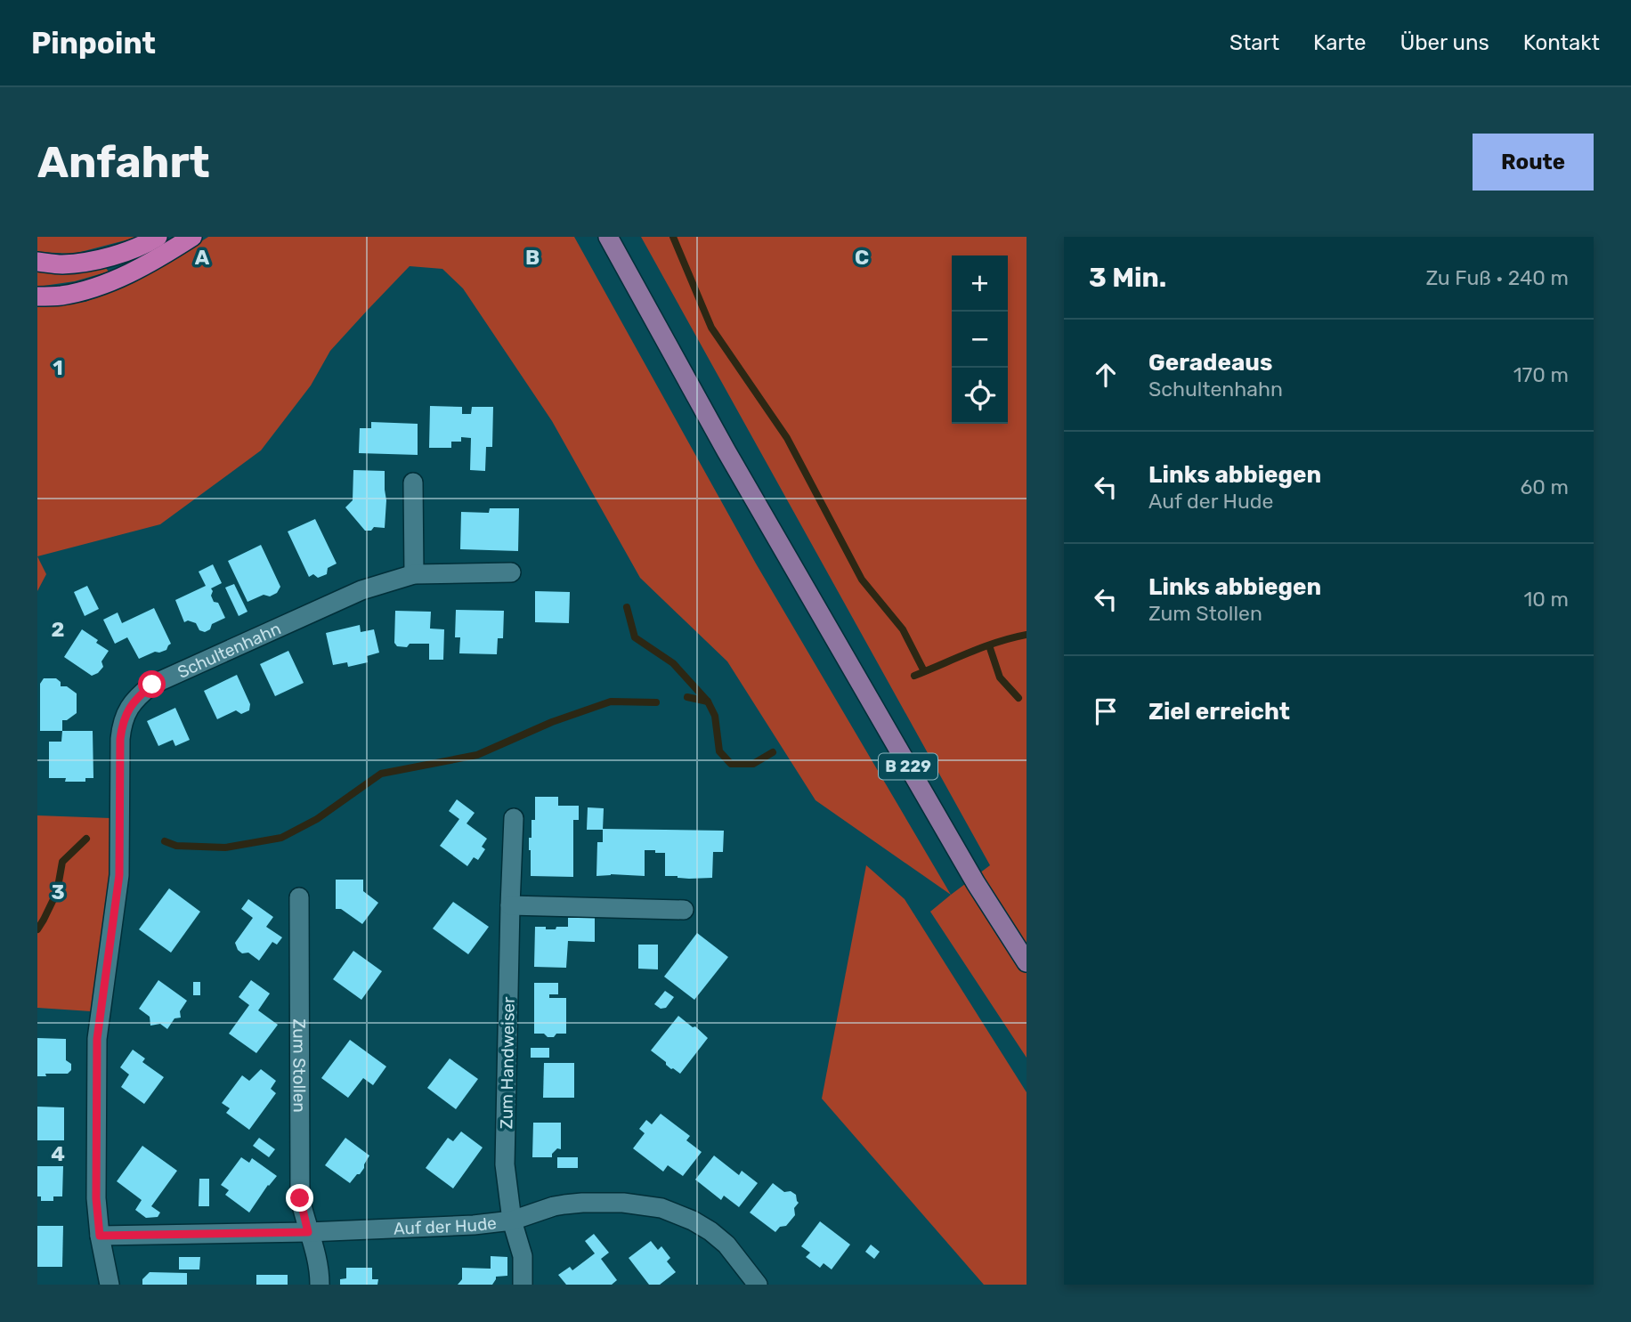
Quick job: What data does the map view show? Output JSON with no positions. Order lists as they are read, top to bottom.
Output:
{
  "streets": {
    "main road": ["B 229"],
    "street": [
      "Schultenhahn",
      "Zum Handweiser",
      "Zum Stollen",
      "Auf der Hude"
    ]
  },
  "crossings": [
    ["Schultenhahn", "Auf der Hude"],
    ["Zum Handweiser", "Auf der Hude"],
    ["Zum Stollen", "Auf der Hude"]
  ],
  "page": {
    "header": "Pinpoint",
    "nav": [
      "Start",
      "Karte",
      "Über uns",
      "Kontakt"
    ],
    "buttons": "Route",
    "title": "Anfahrt",
    "heading": ["3 Min.", "Zu Fuß · 240 m"],
    "map_buttons": ["+", "−"],
    "list": [
      ["Geradeaus", "Schultenhahn", "170 m"],
      ["Links abbiegen", "Auf der Hude", "60 m"],
      ["Links abbiegen", "Zum Stollen", "10 m"],
      "Ziel erreicht"
    ]
  },
  "grid": {
    "columns": ["A", "B", "C"],
    "rows": [
      "1",
      "2",
      "3",
      "4"
    ]
  }
}
